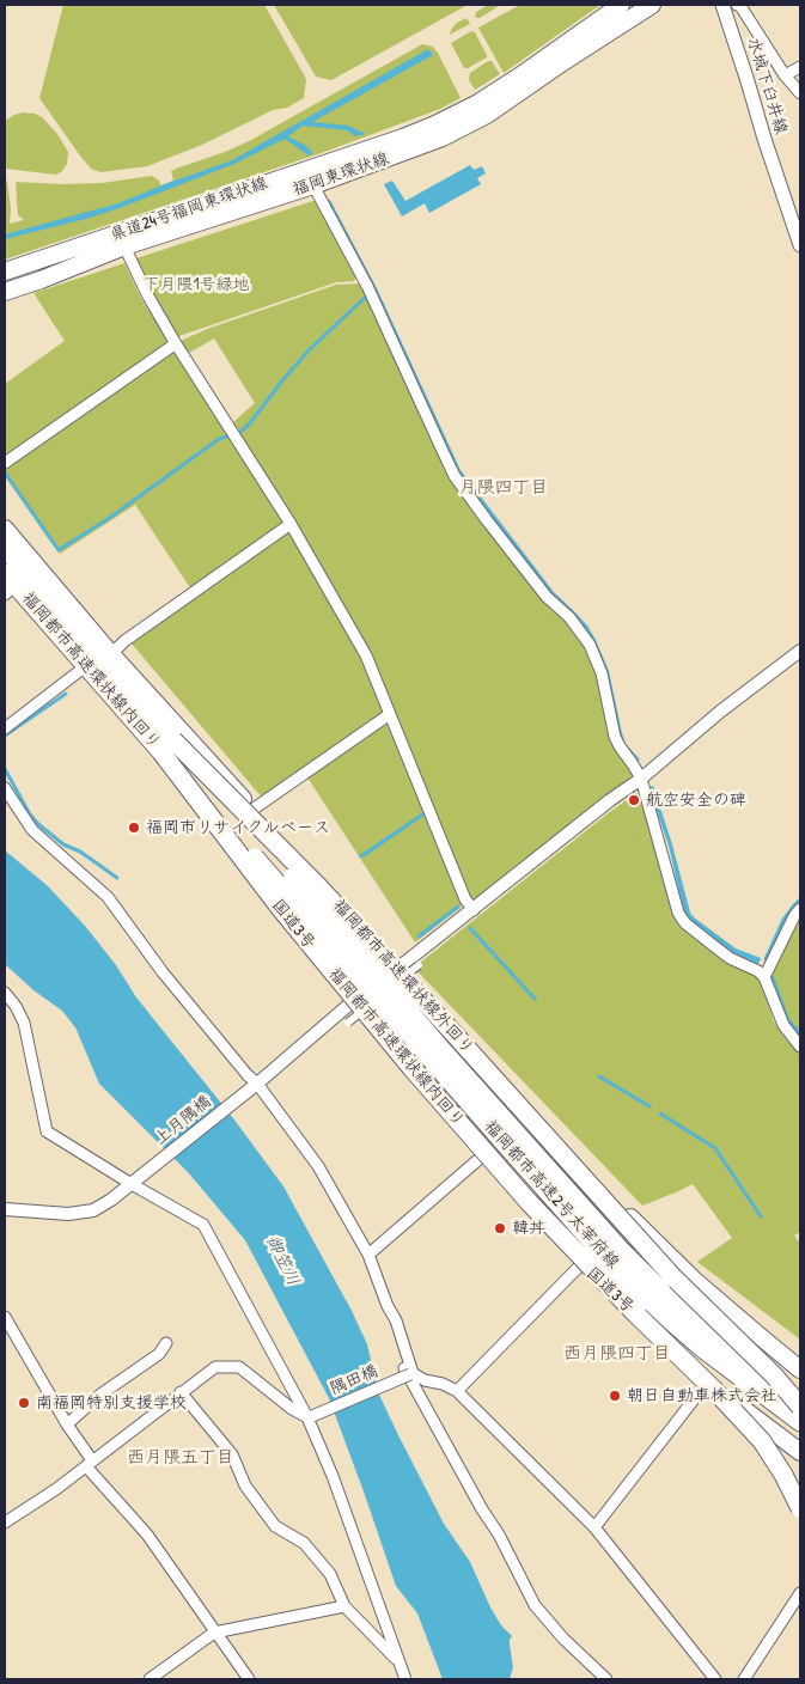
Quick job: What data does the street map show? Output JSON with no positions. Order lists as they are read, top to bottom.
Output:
{
  "streets": {
    "highway": ["福岡都市高速環状線内回り", "福岡都市高速環状線外回り", "福岡都市高速2号太宰府線"],
    "main road": [
      "水城下臼井線",
      "福岡東環状線",
      "県道24号福岡東環状線",
      "国道3号"
    ],
    "street": ["上月隅橋", "隅田橋"]
  },
  "crossings": [
    ["福岡都市高速環状線内回り", "福岡都市高速環状線外回り"],
    ["福岡都市高速環状線内回り", "福岡都市高速2号太宰府線"],
    ["国道3号", "上月隅橋"],
    ["福岡都市高速環状線外回り", "福岡都市高速2号太宰府線"]
  ],
  "districts": ["月隈四丁目", "西月隈四丁目", "西月隈五丁目"],
  "water": ["御笠川"],
  "parks": ["下月隈1号緑地"],
  "places": [
    "航空安全の碑",
    "福岡市リサイクルベース",
    "韓丼",
    "朝日自動車株式会社",
    "南福岡特別支援学校"
  ]
}
